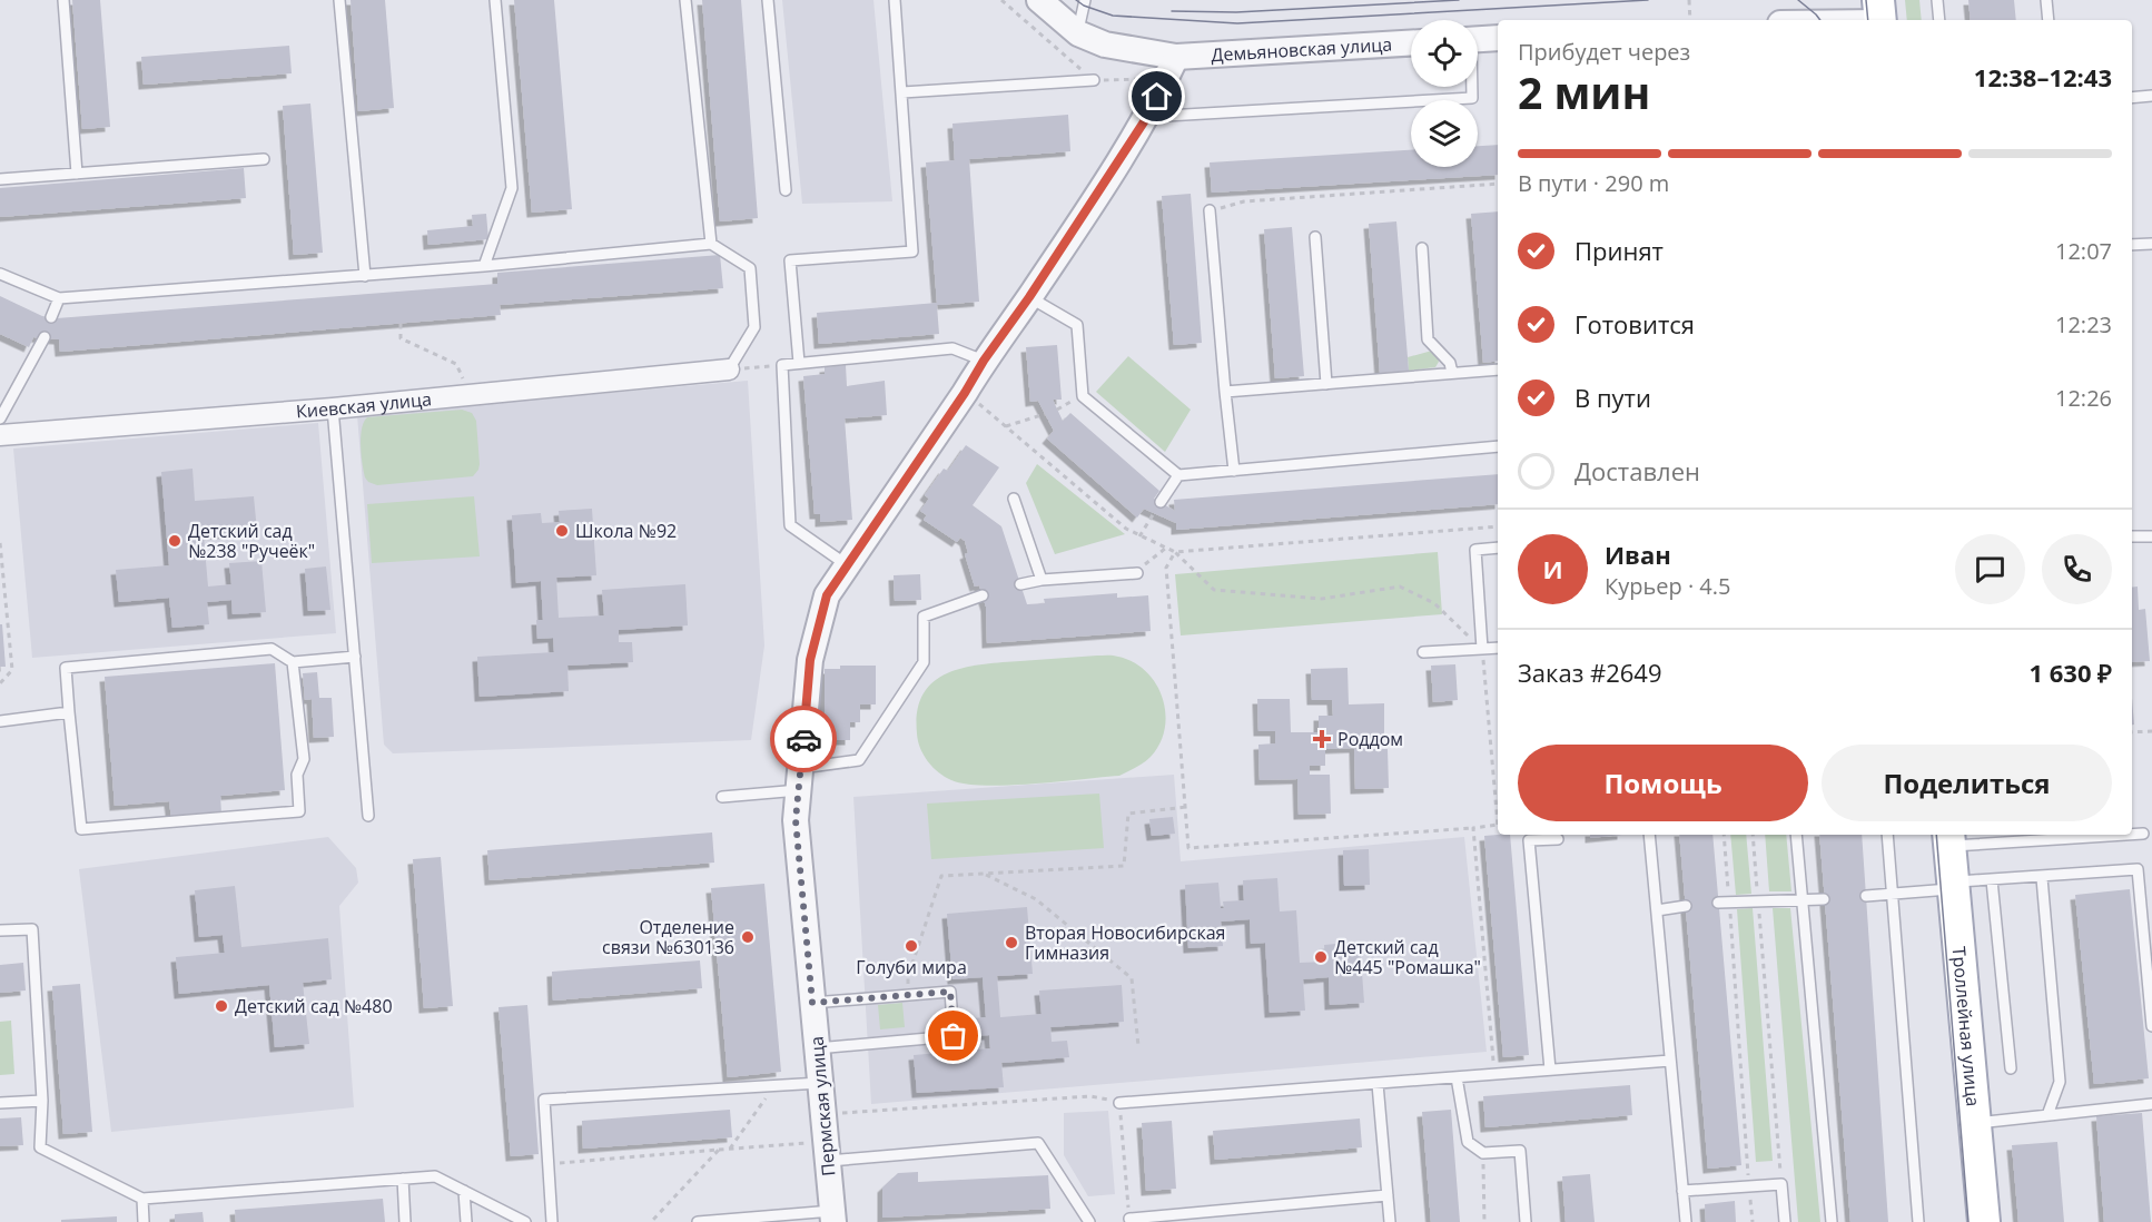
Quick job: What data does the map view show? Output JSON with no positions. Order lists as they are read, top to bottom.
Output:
{
  "streets": {
    "main road": ["Троллейная улица"],
    "street": ["Демьяновская улица", "Киевская улица", "Пермская улица"]
  },
  "crossings": [
    ["Демьяновская улица", "Пермская улица"]
  ],
  "places": {
    "other": [
      "Школа №92",
      "Детский сад №238 \"Ручеёк\"",
      "Отделение связи №630136",
      "Вторая Новосибирская Гимназия",
      "Голуби мира",
      "Детский сад №445 \"Ромашка\"",
      "Детский сад №480"
    ],
    "health": ["Роддом"]
  },
  "page": {
    "heading": ["2 мин", "Прибудет через", "12:38–12:43"],
    "panel": [
      "Иван",
      "Курьер · 4.5",
      "Заказ #2649",
      "1 630 ₽"
    ],
    "bar": "В пути · 290 m",
    "list": [
      ["Принят", "12:07"],
      ["Готовится", "12:23"],
      ["В пути", "12:26"],
      "Доставлен"
    ],
    "round": "И",
    "buttons": ["Помощь", "Поделиться"]
  }
}
